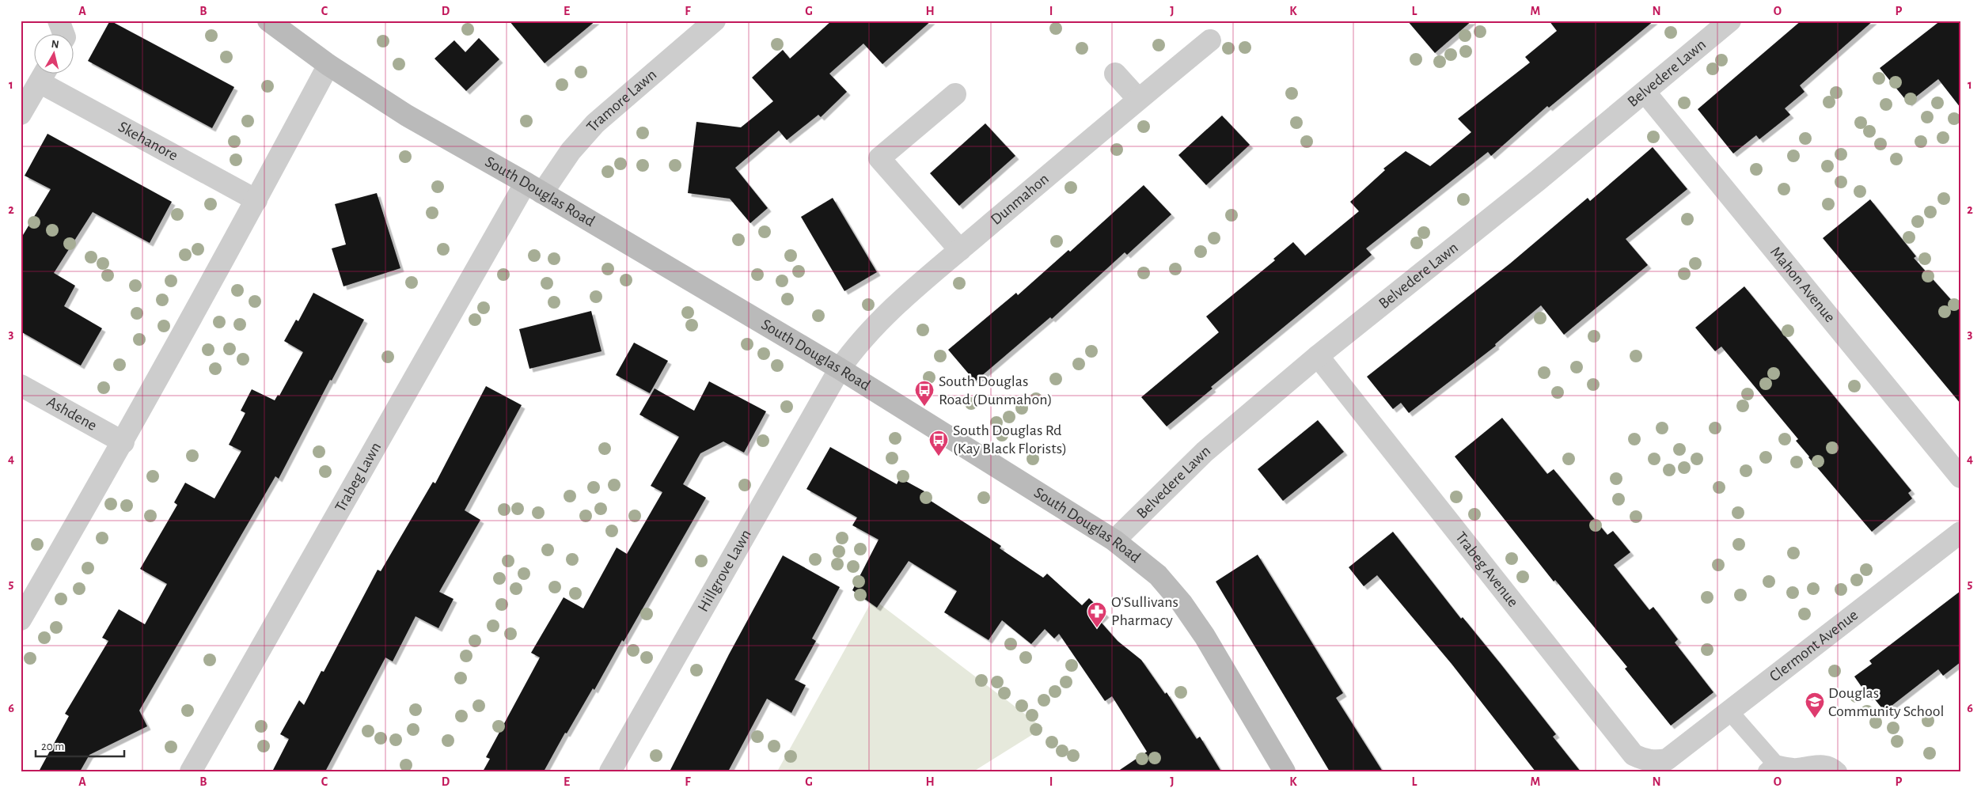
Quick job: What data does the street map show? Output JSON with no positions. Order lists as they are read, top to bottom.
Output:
{
  "streets": {
    "main road": ["South Douglas Road"],
    "street": [
      "Belvedere Lawn",
      "Tramore Lawn",
      "Skehanore",
      "Dunmahon",
      "Mahon Avenue",
      "Ashdene",
      "Trabeg Lawn",
      "Trabeg Avenue",
      "Hillgrove Lawn",
      "Clermont Avenue"
    ]
  },
  "crossings": [
    ["Belvedere Lawn", "South Douglas Road"],
    ["Belvedere Lawn", "Mahon Avenue"],
    ["Belvedere Lawn", "Trabeg Avenue"],
    ["Tramore Lawn", "South Douglas Road"],
    ["Tramore Lawn", "Trabeg Lawn"],
    ["South Douglas Road", "Dunmahon"],
    ["South Douglas Road", "Trabeg Lawn"],
    ["South Douglas Road", "Hillgrove Lawn"],
    ["Dunmahon", "Hillgrove Lawn"],
    ["Trabeg Avenue", "Clermont Avenue"]
  ],
  "places": {
    "bus stop": ["South Douglas Road (Dunmahon)", "South Douglas Rd (Kay Black Florists)"],
    "pharmacy": ["O'Sullivans Pharmacy"],
    "school or university": ["Douglas Community School"]
  },
  "scale_bar": "20 m",
  "north": "top",
  "grid": {
    "columns": [
      "A",
      "B",
      "C",
      "D",
      "E",
      "F",
      "G",
      "H",
      "I",
      "J",
      "K",
      "L",
      "M",
      "N",
      "O",
      "P"
    ],
    "rows": [
      "1",
      "2",
      "3",
      "4",
      "5",
      "6"
    ]
  }
}
